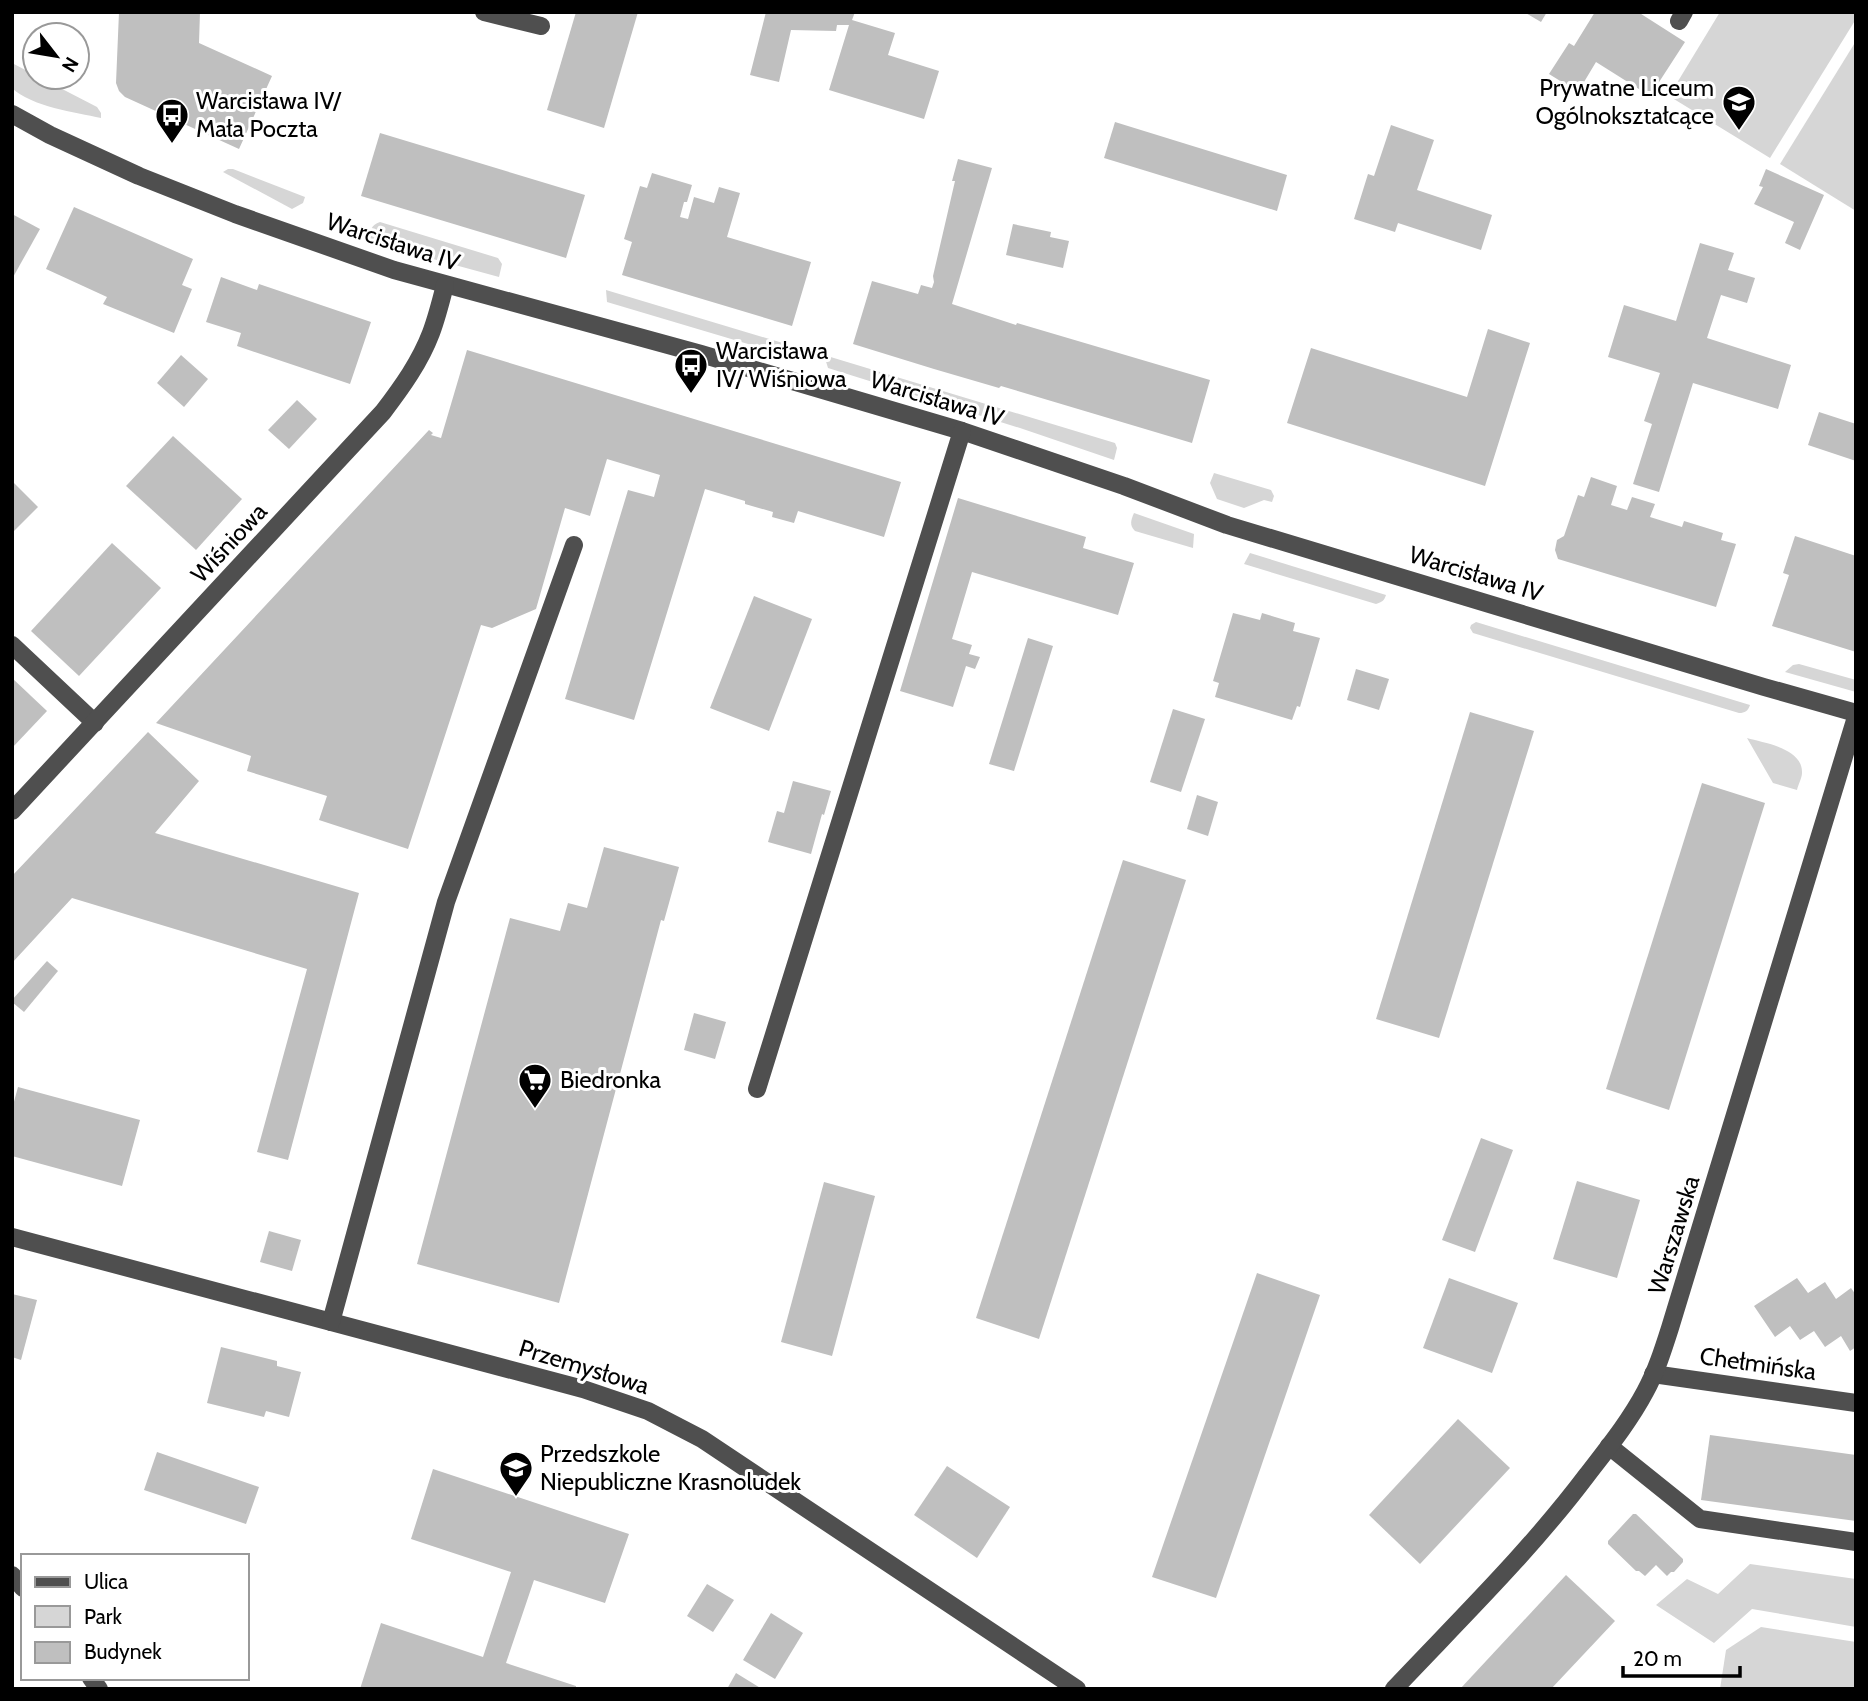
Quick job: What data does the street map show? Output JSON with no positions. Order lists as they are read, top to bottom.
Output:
{
  "streets": {
    "street": [
      "Warcisława IV",
      "Wiśniowa",
      "Warszawska",
      "Chełmińska",
      "Przemysłowa"
    ]
  },
  "crossings": [
    ["Warcisława IV", "Wiśniowa"],
    ["Warcisława IV", "Warszawska"],
    ["Warszawska", "Chełmińska"]
  ],
  "places": {
    "school or university": ["Prywatne Liceum Ogólnokształcące", "Przedszkole Niepubliczne Krasnoludek"],
    "bus stop": ["Warcisława IV/ Mała Poczta", "Warcisława IV/ Wiśniowa"],
    "supermarket": ["Biedronka"]
  },
  "legend": ["Ulica", "Park", "Budynek"],
  "scale_bar": "20 m",
  "north": "bottom right"
}
